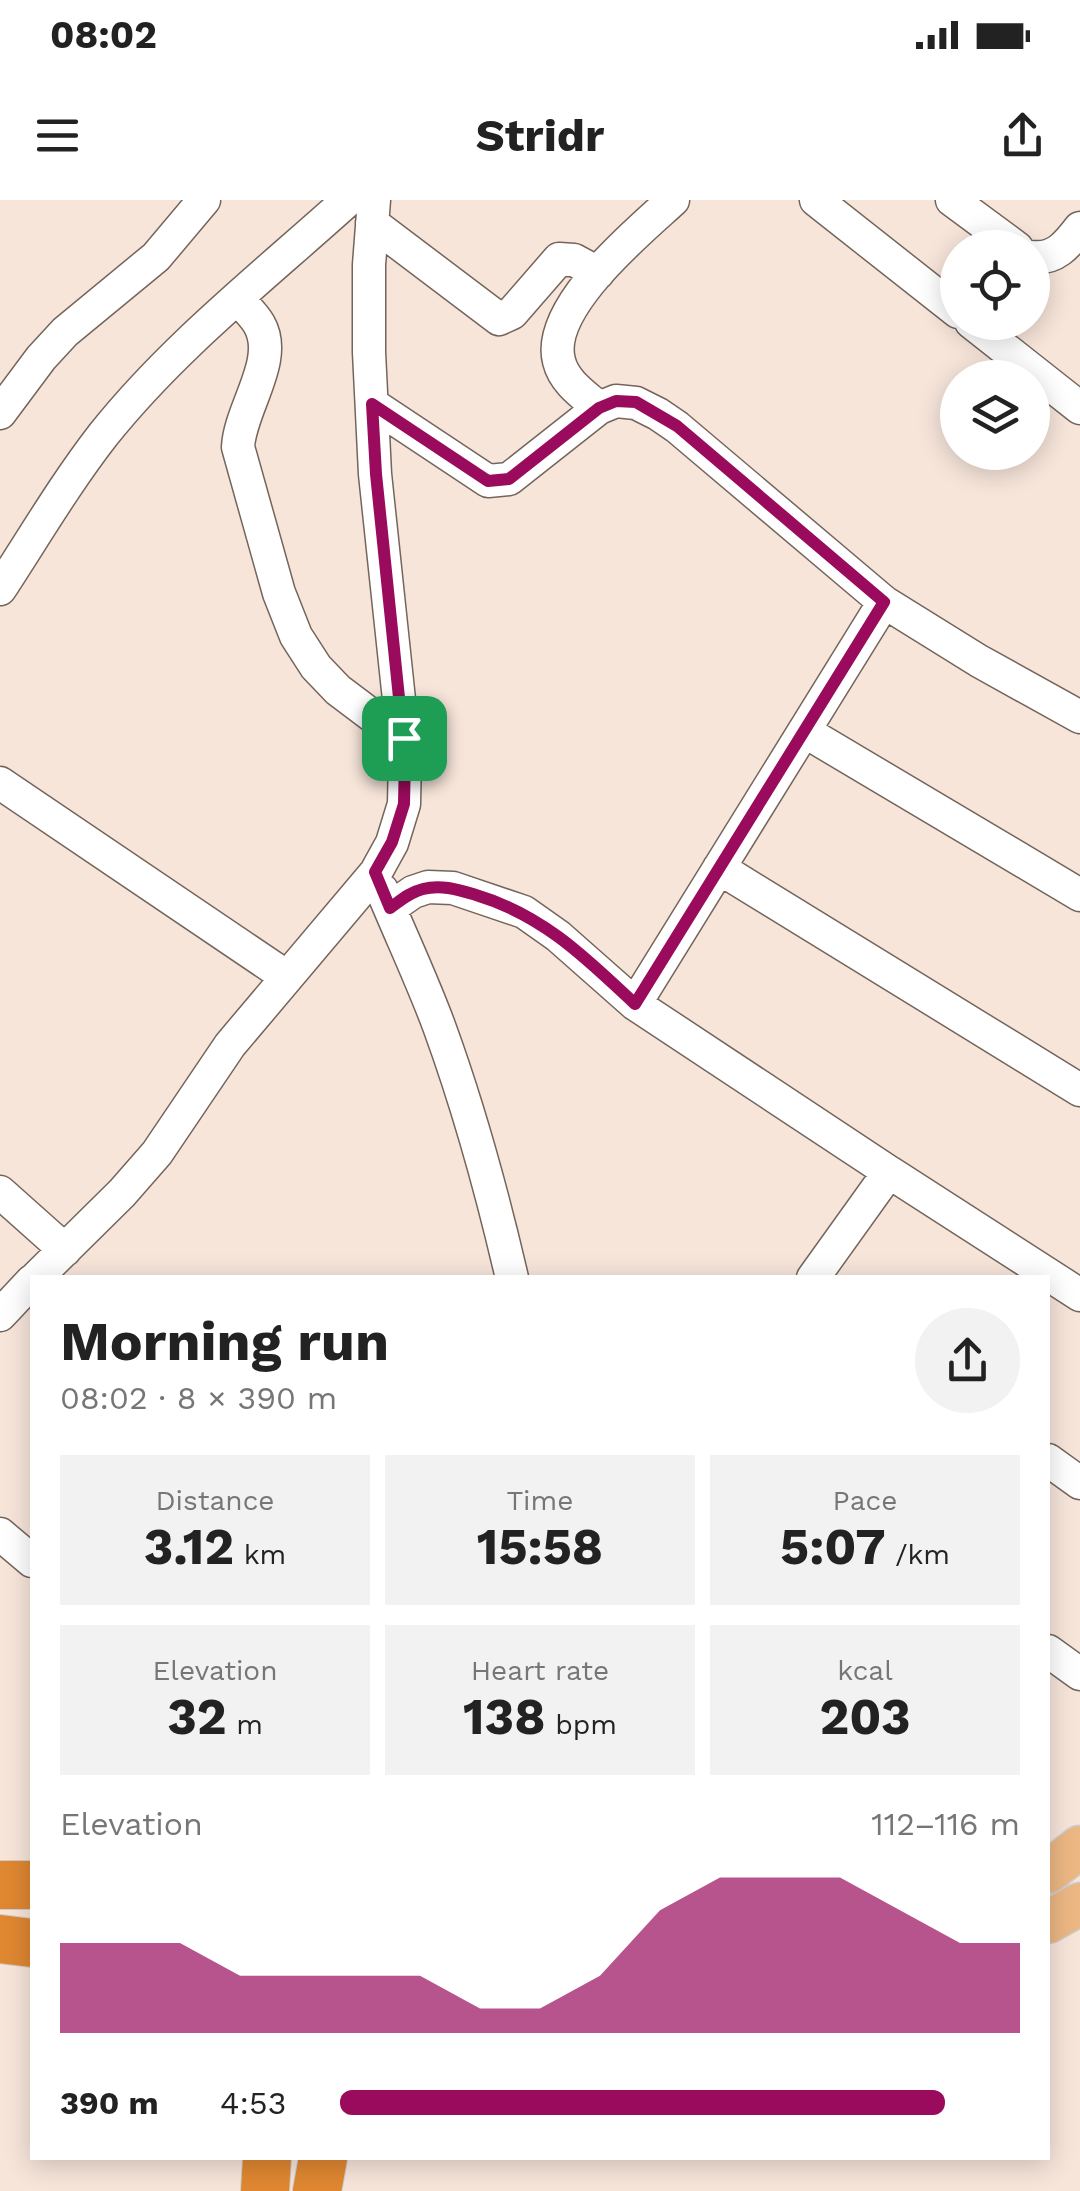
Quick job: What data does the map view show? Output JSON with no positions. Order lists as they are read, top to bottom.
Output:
{
  "page": {
    "status": "08:02",
    "header": "Stridr",
    "heading": ["Morning run", "08:02 · 8 × 390 m"],
    "stats": [
      ["Distance", "3.12 km"],
      ["Time", "15:58"],
      ["Pace", "5:07 /km"],
      ["Elevation", "32 m"],
      ["Heart rate", "138 bpm"],
      ["kcal", "203"]
    ],
    "chart": ["Elevation", "112–116 m"],
    "list": [
      {
        "name": "390 m",
        "note": "4:53"
      }
    ]
  }
}
